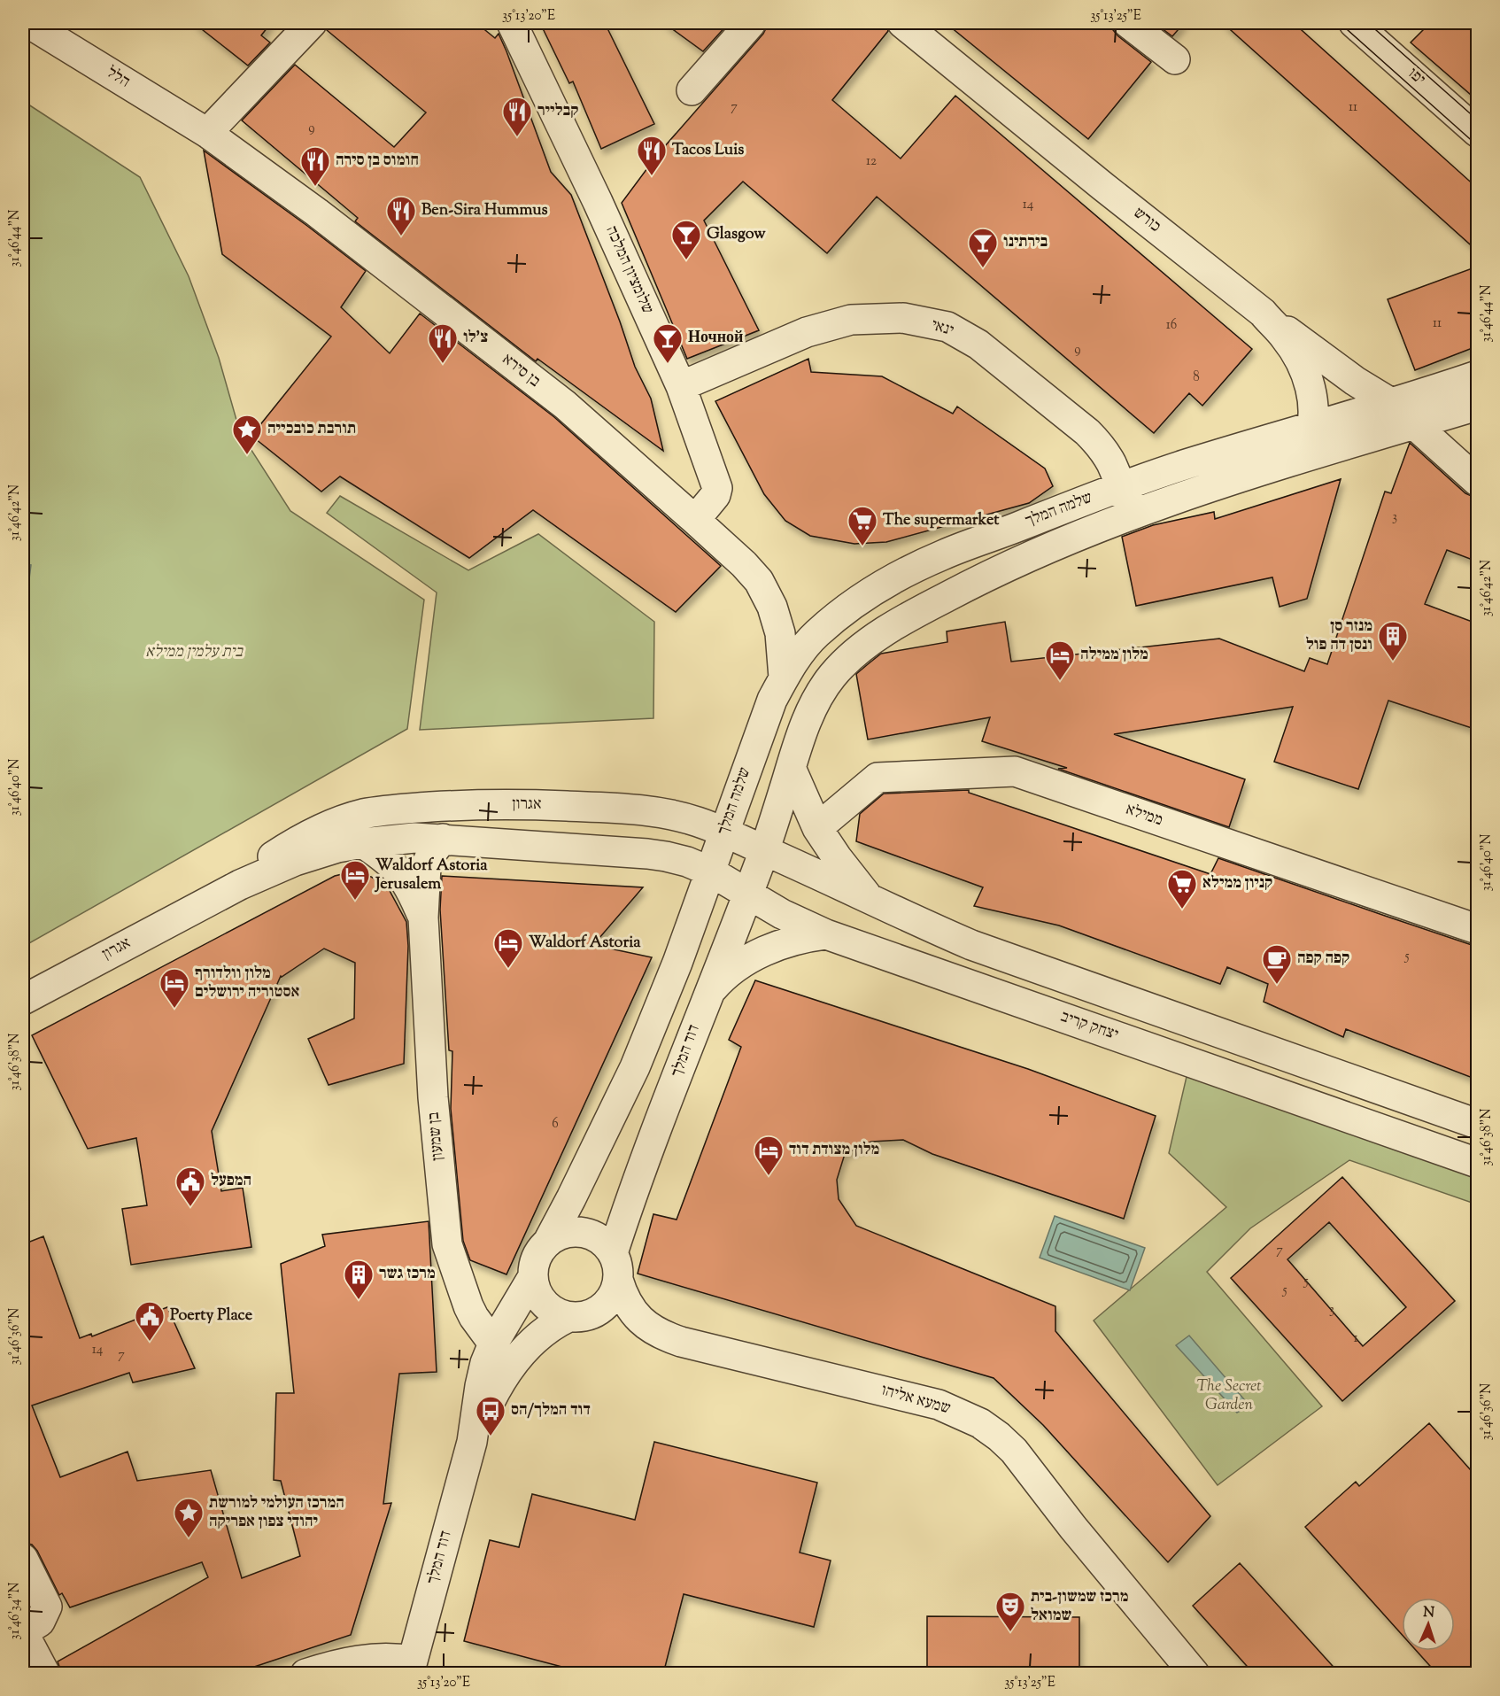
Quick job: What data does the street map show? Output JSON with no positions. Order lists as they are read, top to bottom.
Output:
{
  "streets": {
    "street": [
      "יפו",
      "הלל",
      "כורש",
      "שלומציון המלכה",
      "ינאי",
      "בן סירא",
      "שלמה המלך",
      "אגרון",
      "ממילא",
      "יצחק קריב",
      "דוד המלך",
      "בן שמעון",
      "שמעא אליהו"
    ]
  },
  "crossings": [
    ["הלל", "בן סירא"],
    ["כורש", "שלמה המלך"],
    ["שלומציון המלכה", "ינאי"],
    ["שלומציון המלכה", "בן סירא"],
    ["ינאי", "שלמה המלך"],
    ["בן סירא", "שלמה המלך"],
    ["שלמה המלך", "אגרון"],
    ["שלמה המלך", "יצחק קריב"],
    ["שלמה המלך", "דוד המלך"],
    ["אגרון", "יצחק קריב"],
    ["אגרון", "דוד המלך"],
    ["אגרון", "בן שמעון"],
    ["יצחק קריב", "דוד המלך"],
    ["דוד המלך", "בן שמעון"],
    ["דוד המלך", "שמעא אליהו"]
  ],
  "parks": ["בית עלמין ממילא", "The Secret Garden"],
  "places": {
    "restaurant": [
      "קבלייר",
      "Tacos Luis",
      "חומוס בן סירה",
      "Ben-Sira Hummus",
      "צ'לו"
    ],
    "bar": ["Glasgow", "בירתינו", "Ночной"],
    "place": ["תורבת כובכייה", "המרכז העולמי למורשת יהודי צפון אפריקה"],
    "supermarket": ["The supermarket", "קניון ממילא"],
    "building": ["מנזר סן ונסן דה פול", "מרכז גשר"],
    "hotel": [
      "מלון ממילה",
      "Waldorf Astoria Jerusalem",
      "Waldorf Astoria",
      "מלון וולדורף אסטוריה ירושלים",
      "מלון מצודת דוד"
    ],
    "cafe": ["קפה קפה"],
    "public building": ["המפעל", "Poerty Place"],
    "bus stop": ["דוד המלך/הס"],
    "theatre": ["מרכז שמשון-בית שמואל"]
  },
  "house_numbers": [
    "7",
    "11",
    "9",
    "12",
    "14",
    "11",
    "16",
    "9",
    "8",
    "3",
    "5",
    "6",
    "7",
    "5",
    "5",
    "3",
    "1",
    "14",
    "7"
  ],
  "north": "top",
  "coordinates": [
    "35°13'20\"E",
    "35°13'25\"E",
    "31°46'44\"N",
    "31°46'42\"N",
    "31°46'40\"N",
    "31°46'38\"N",
    "31°46'36\"N",
    "31°46'34\"N"
  ]
}
